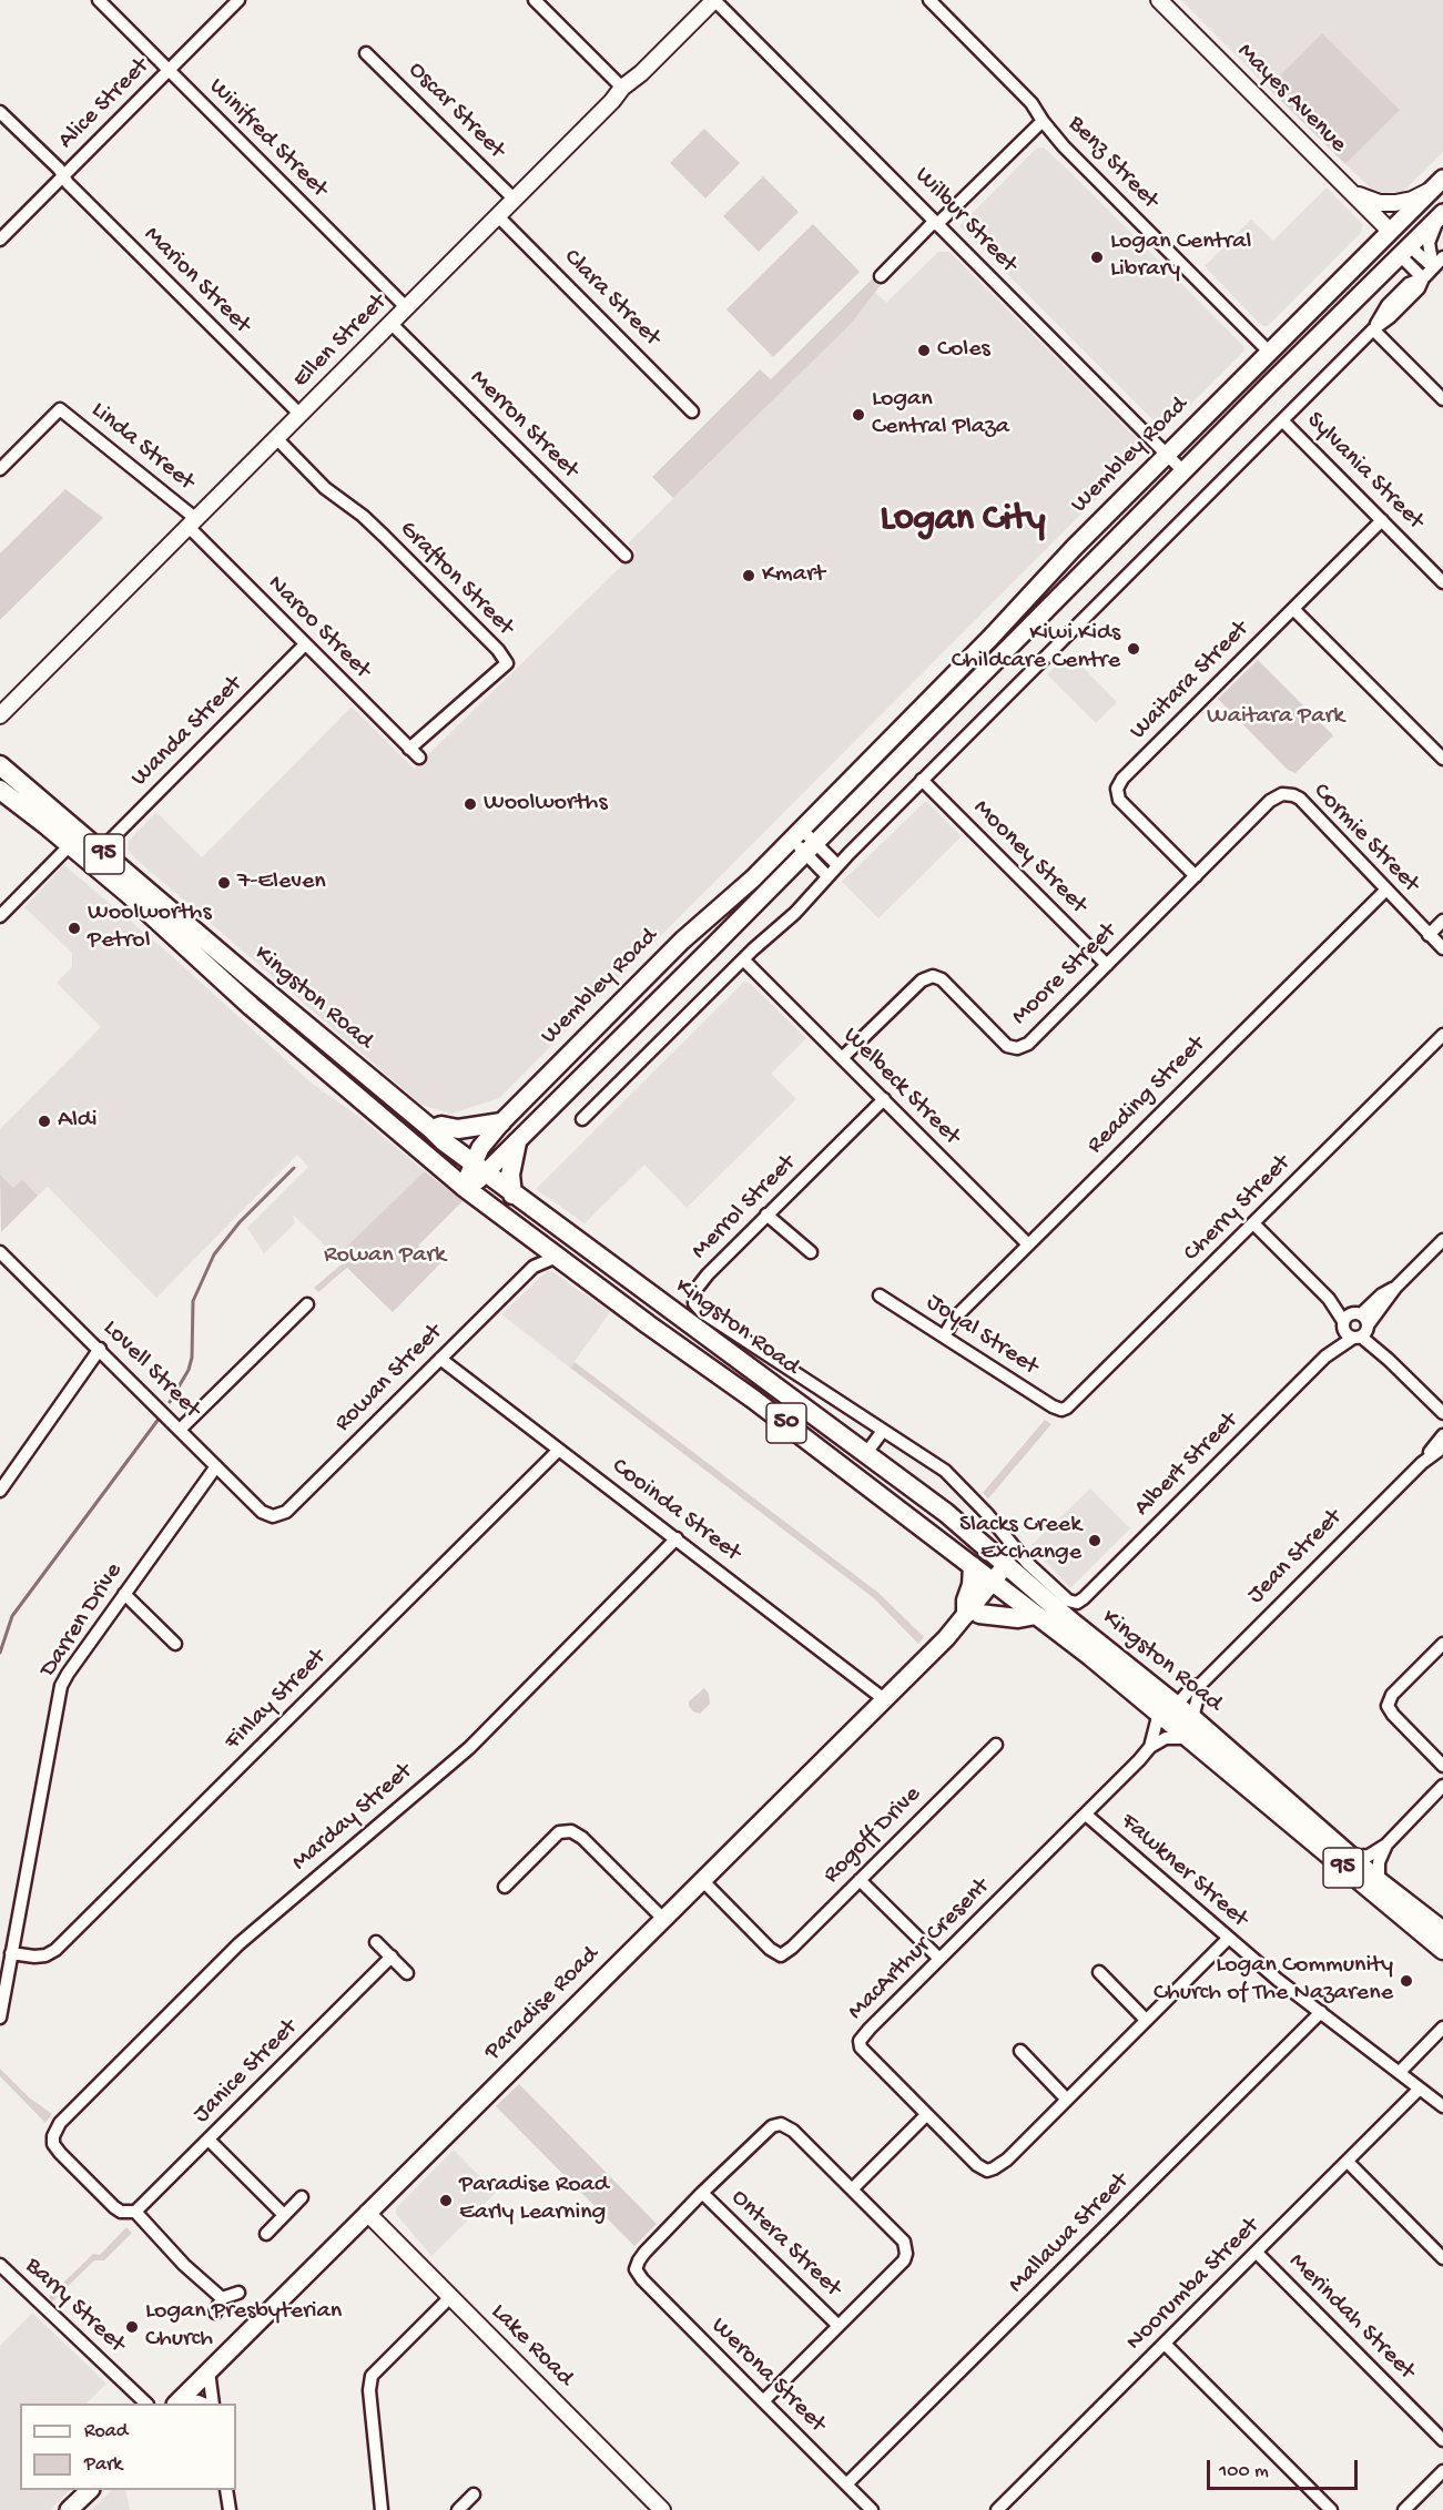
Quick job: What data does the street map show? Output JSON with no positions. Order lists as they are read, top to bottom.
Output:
{
  "streets": {
    "main road": [
      "Wembley Road",
      "95",
      "Kingston Road",
      "50",
      "Paradise Road"
    ],
    "street": [
      "Mayes Avenue",
      "Alice Street",
      "Oscar Street",
      "Winifred Street",
      "Benz Street",
      "Wilbur Street",
      "Marion Street",
      "Clara Street",
      "Ellen Street",
      "Merron Street",
      "Linda Street",
      "Sylvania Street",
      "Grafton Street",
      "Naroo Street",
      "Waitara Street",
      "Wanda Street",
      "Cormie Street",
      "Mooney Street",
      "Moore Street",
      "Welbeck Street",
      "Reading Street",
      "Merrol Street",
      "Cherry Street",
      "Joyal Street",
      "Lovell Street",
      "Rowan Street",
      "Albert Street",
      "Cooinda Street",
      "Jean Street",
      "Darren Drive",
      "Finlay Street",
      "Marday Street",
      "Rogoff Drive",
      "Fawkner Street",
      "MacArthur Cresent",
      "Janice Street",
      "Mallawa Street",
      "Ontera Street",
      "Noorumba Street",
      "Barry Street",
      "Merindah Street",
      "Lake Road",
      "Werona Street"
    ]
  },
  "crossings": [
    ["Mayes Avenue", "Wembley Road"],
    ["Alice Street", "Winifred Street"],
    ["Alice Street", "Marion Street"],
    ["Oscar Street", "Ellen Street"],
    ["Winifred Street", "Ellen Street"],
    ["Benz Street", "Wembley Road"],
    ["Wilbur Street", "Ellen Street"],
    ["Wilbur Street", "Wembley Road"],
    ["Marion Street", "Ellen Street"],
    ["Clara Street", "Ellen Street"],
    ["Ellen Street", "Merron Street"],
    ["Ellen Street", "Linda Street"],
    ["Ellen Street", "Grafton Street"],
    ["Ellen Street", "Naroo Street"],
    ["Linda Street", "Naroo Street"],
    ["Wembley Road", "Kingston Road"],
    ["Sylvania Street", "Waitara Street"],
    ["Grafton Street", "Naroo Street"],
    ["Naroo Street", "Wanda Street"],
    ["Waitara Street", "Moore Street"],
    ["Wanda Street", "Kingston Road"],
    ["Cormie Street", "Moore Street"],
    ["Cormie Street", "Reading Street"],
    ["Mooney Street", "Moore Street"],
    ["Moore Street", "Welbeck Street"],
    ["Kingston Road", "Rowan Street"],
    ["Kingston Road", "Jean Street"],
    ["Kingston Road", "MacArthur Cresent"],
    ["Kingston Road", "Paradise Road"],
    ["Welbeck Street", "Reading Street"],
    ["Welbeck Street", "Merrol Street"],
    ["Reading Street", "Joyal Street"],
    ["Merrol Street", "Albert Street"],
    ["Cherry Street", "Joyal Street"],
    ["Lovell Street", "Rowan Street"],
    ["Lovell Street", "Darren Drive"],
    ["Rowan Street", "Cooinda Street"],
    ["Cooinda Street", "Finlay Street"],
    ["Cooinda Street", "Marday Street"],
    ["Cooinda Street", "Paradise Road"],
    ["Darren Drive", "Finlay Street"],
    ["Marday Street", "Janice Street"],
    ["Rogoff Drive", "Paradise Road"],
    ["Fawkner Street", "MacArthur Cresent"],
    ["Fawkner Street", "Mallawa Street"],
    ["Fawkner Street", "Noorumba Street"],
    ["Paradise Road", "Lake Road"],
    ["Mallawa Street", "Werona Street"],
    ["Ontera Street", "Werona Street"],
    ["Noorumba Street", "Merindah Street"]
  ],
  "districts": ["Logan City"],
  "parks": ["Waitara Park", "Rowan Park"],
  "places": [
    "Logan Central Library",
    "Coles",
    "Logan Central Plaza",
    "Kmart",
    "Kiwi Kids Childcare Centre",
    "Woolworths",
    "7-Eleven",
    "Woolworths Petrol",
    "Aldi",
    "Slacks Creek Exchange",
    "Logan Community Church of The Nazarene",
    "Paradise Road Early Learning",
    "Logan Presbyterian Church"
  ],
  "legend": ["Road", "Park"],
  "scale_bar": "100 m"
}
